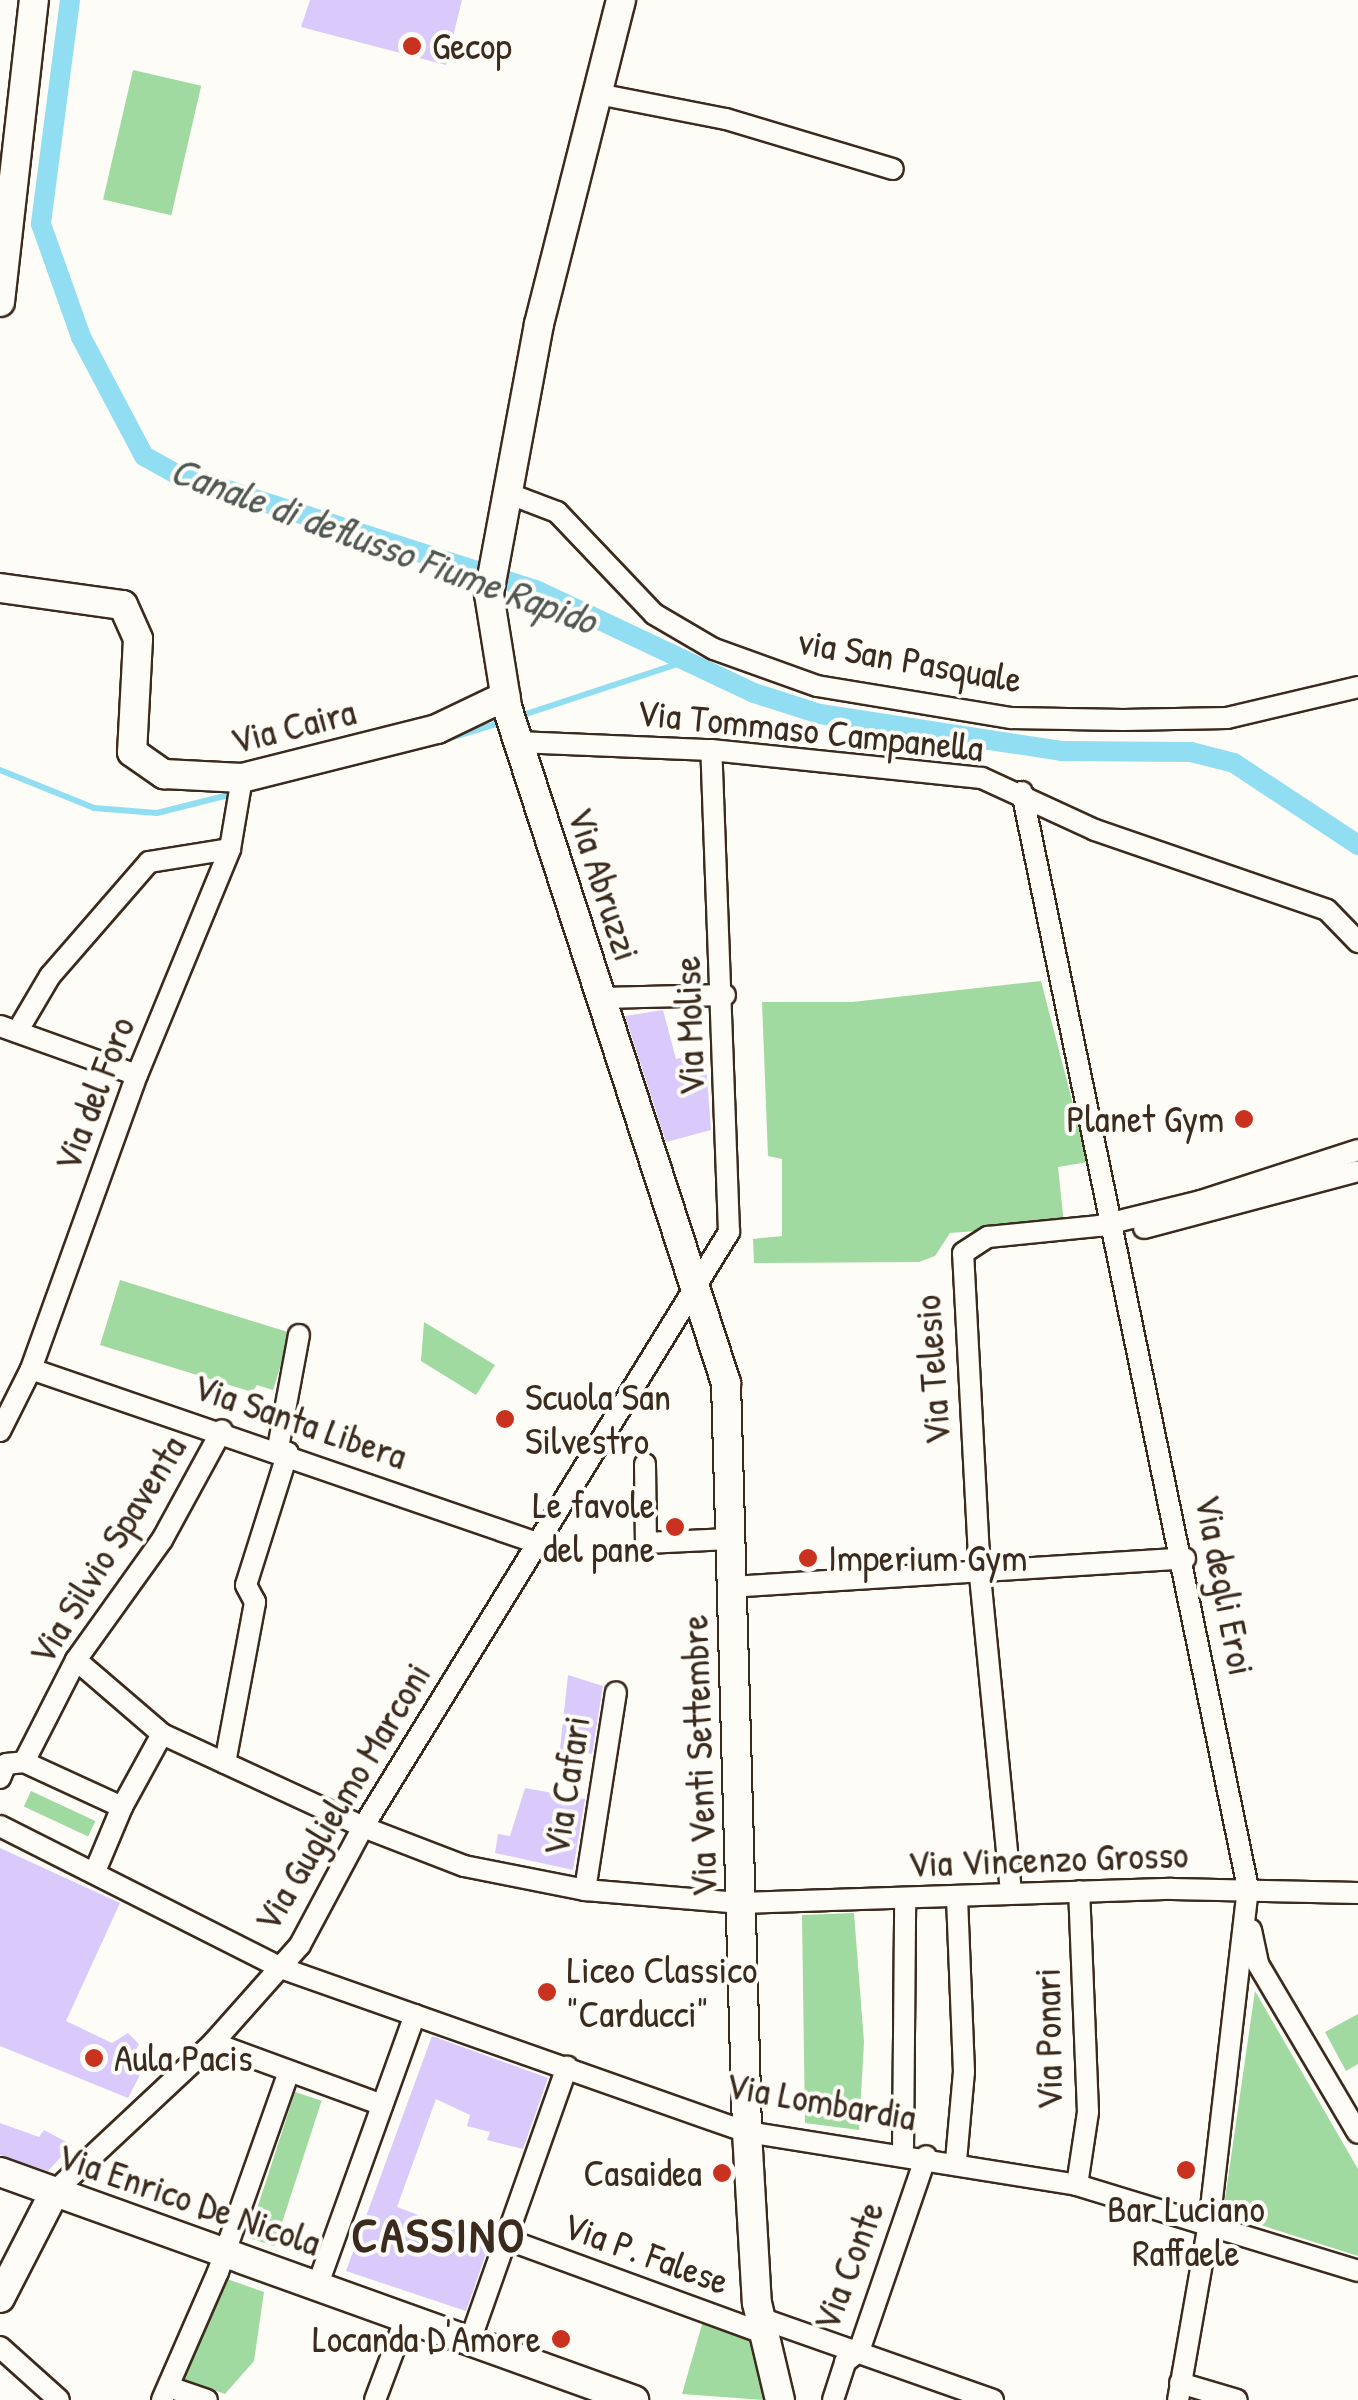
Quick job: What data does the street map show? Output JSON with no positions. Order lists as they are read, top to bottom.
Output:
{
  "streets": {
    "main road": [
      "Via Caira",
      "Via Abruzzi",
      "Via Venti Settembre",
      "Via Guglielmo Marconi",
      "Via Enrico De Nicola"
    ],
    "street": [
      "via San Pasquale",
      "Via Tommaso Campanella",
      "Via Molise",
      "Via del Foro",
      "Via Telesio",
      "Via Santa Libera",
      "Via Silvio Spaventa",
      "Via degli Eroi",
      "Via Cafari",
      "Via Vincenzo Grosso",
      "Via Ponari",
      "Via Lombardia",
      "Via P. Falese",
      "Via Conte"
    ]
  },
  "crossings": [
    ["via San Pasquale", "Via Abruzzi"],
    ["Via Caira", "Via Tommaso Campanella"],
    ["Via Caira", "Via Abruzzi"],
    ["Via Caira", "Via del Foro"],
    ["Via Tommaso Campanella", "Via Abruzzi"],
    ["Via Tommaso Campanella", "Via Molise"],
    ["Via Tommaso Campanella", "Via degli Eroi"],
    ["Via Abruzzi", "Via Molise"],
    ["Via Abruzzi", "Via Venti Settembre"],
    ["Via Abruzzi", "Via Guglielmo Marconi"],
    ["Via Molise", "Via Venti Settembre"],
    ["Via Molise", "Via Guglielmo Marconi"],
    ["Via del Foro", "Via Santa Libera"],
    ["Via Telesio", "Via degli Eroi"],
    ["Via Telesio", "Via Vincenzo Grosso"],
    ["Via Santa Libera", "Via Silvio Spaventa"],
    ["Via Santa Libera", "Via Guglielmo Marconi"],
    ["Via Silvio Spaventa", "Via Vincenzo Grosso"],
    ["Via degli Eroi", "Via Vincenzo Grosso"],
    ["Via Venti Settembre", "Via Guglielmo Marconi"],
    ["Via Venti Settembre", "Via Vincenzo Grosso"],
    ["Via Venti Settembre", "Via Lombardia"],
    ["Via Venti Settembre", "Via P. Falese"],
    ["Via Cafari", "Via Vincenzo Grosso"],
    ["Via Guglielmo Marconi", "Via Vincenzo Grosso"],
    ["Via Guglielmo Marconi", "Via Lombardia"],
    ["Via Guglielmo Marconi", "Via Enrico De Nicola"],
    ["Via Vincenzo Grosso", "Via Ponari"],
    ["Via Ponari", "Via Lombardia"],
    ["Via Lombardia", "Via Conte"],
    ["Via P. Falese", "Via Conte"]
  ],
  "districts": ["CASSINO"],
  "water": ["Canale di deflusso Fiume Rapido"],
  "places": [
    "Gecop",
    "Planet Gym",
    "Scuola San Silvestro",
    "Le favole del pane",
    "Imperium Gym",
    "Liceo Classico \"Carducci\"",
    "Aula Pacis",
    "Bar Luciano Raffaele",
    "Casaidea",
    "Locanda D'Amore"
  ]
}
